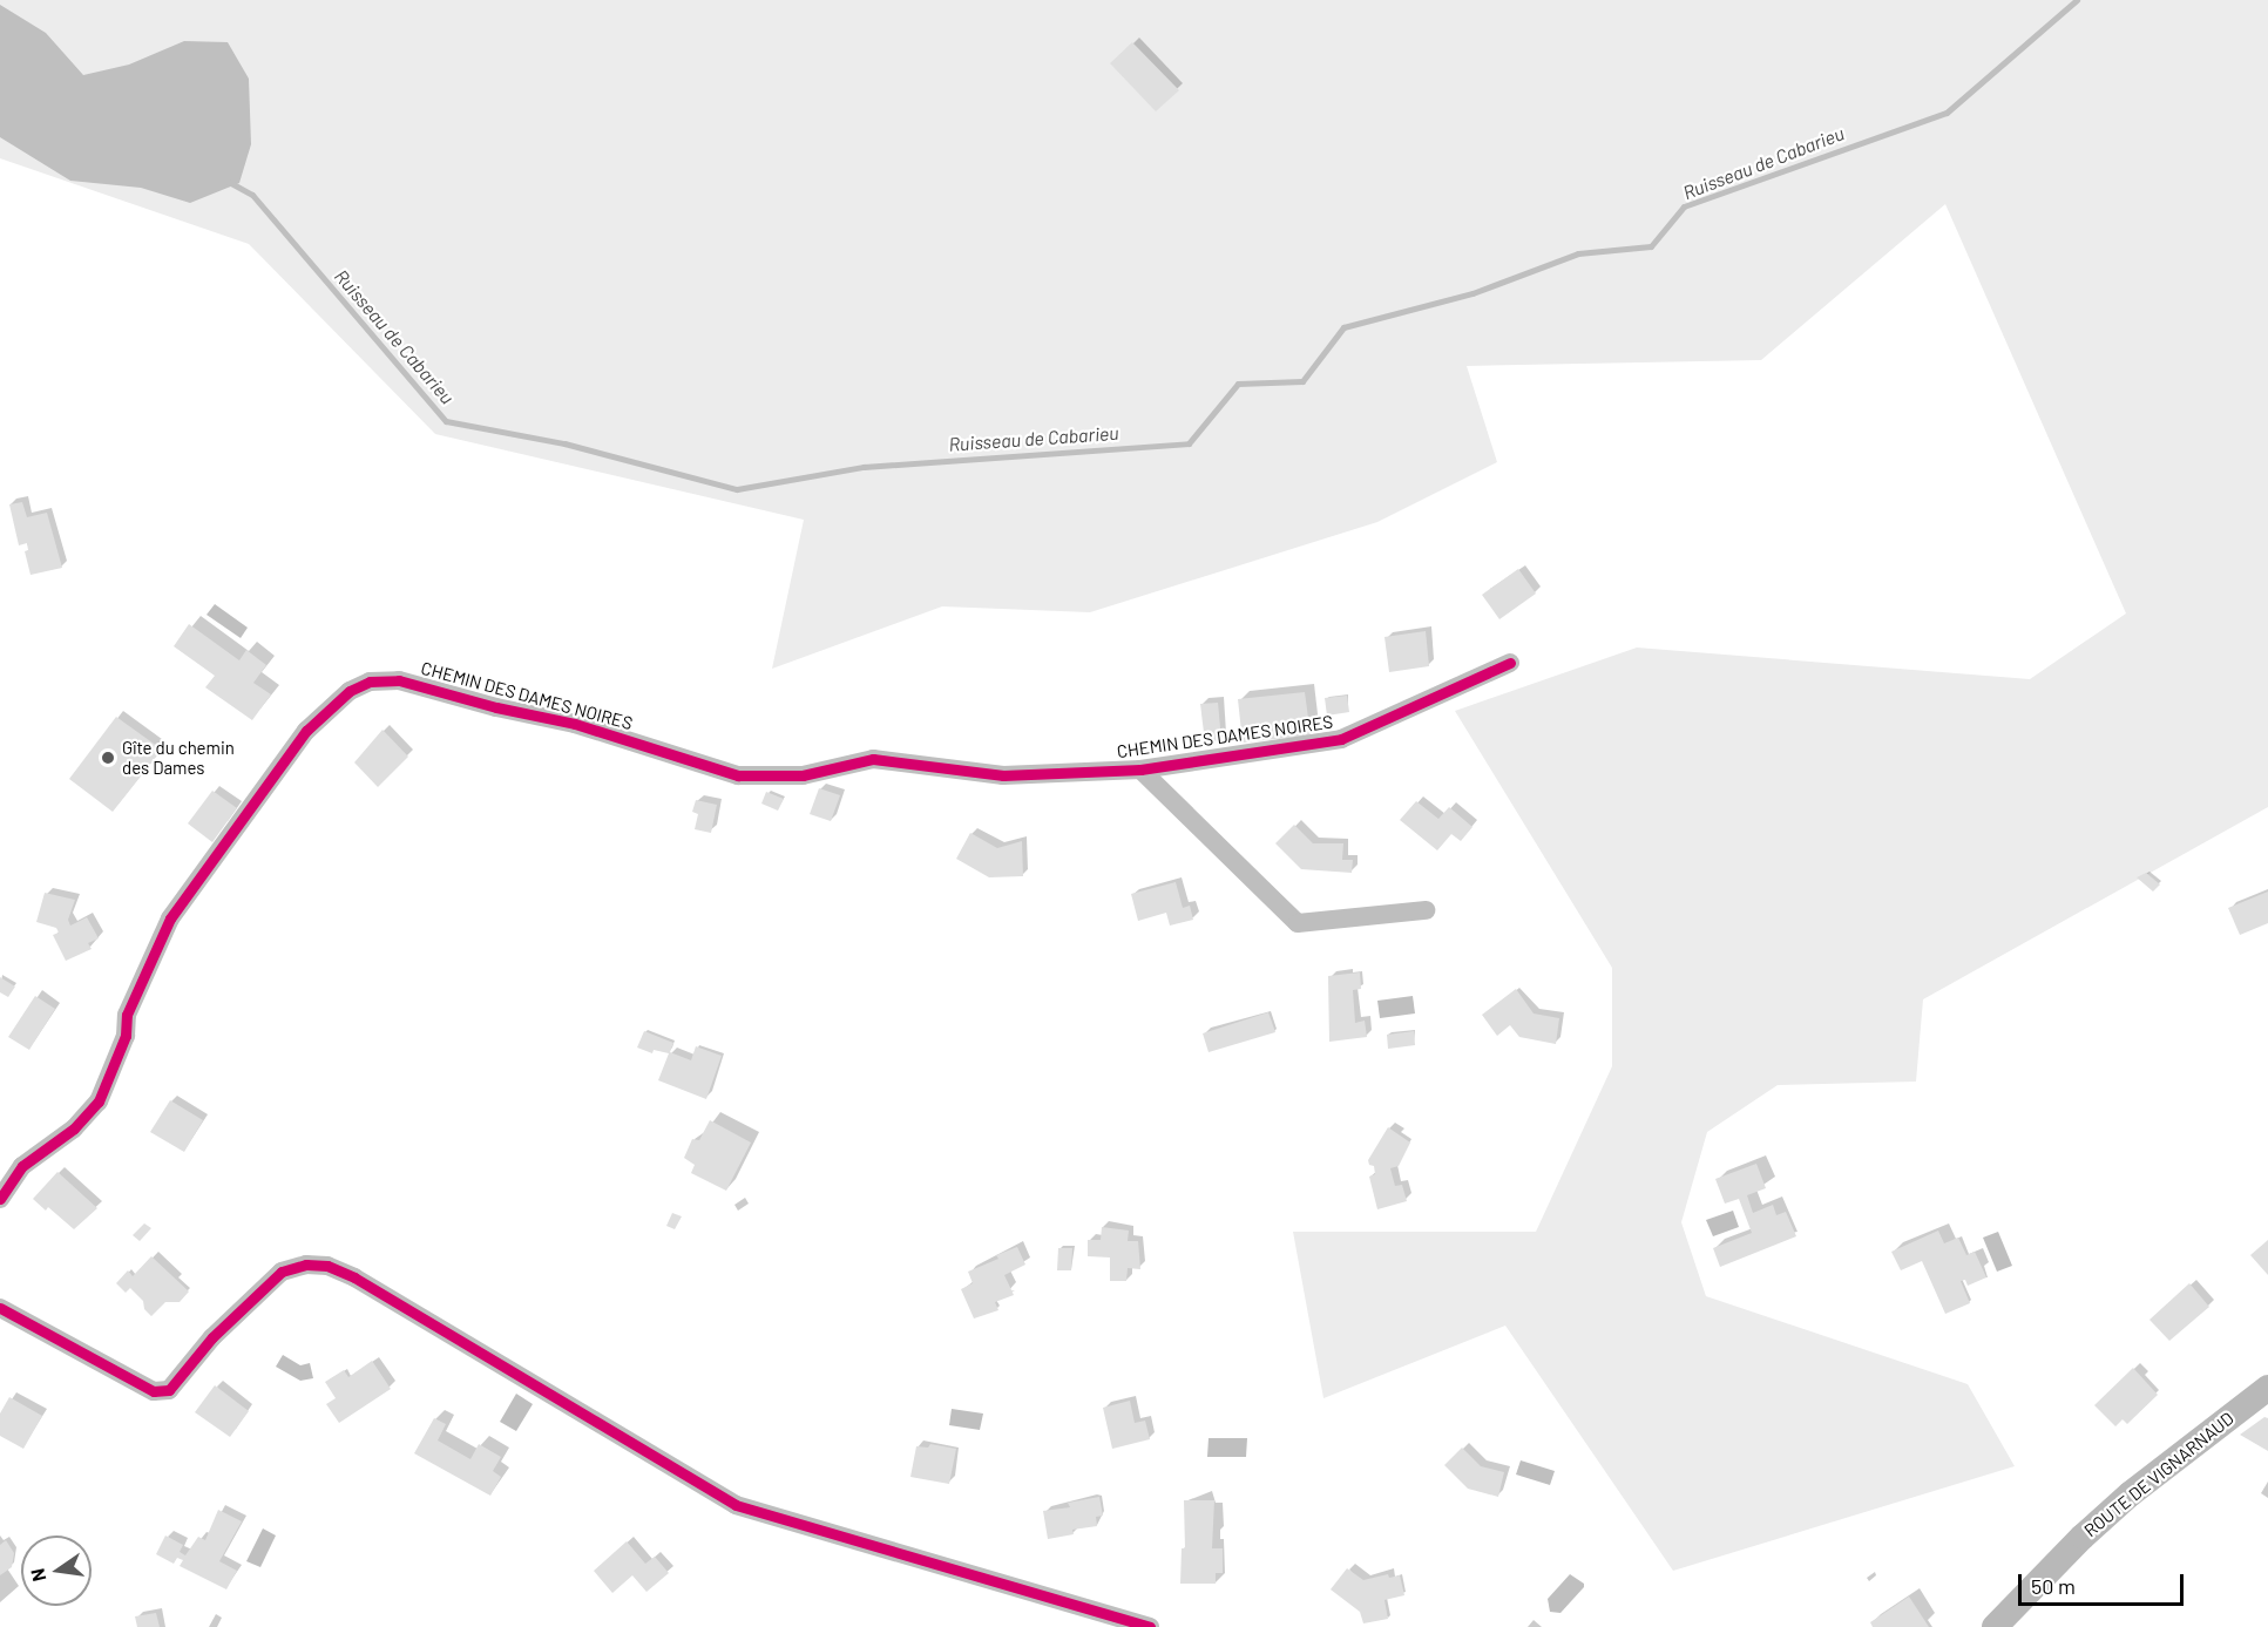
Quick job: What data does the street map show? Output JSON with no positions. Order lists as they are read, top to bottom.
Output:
{
  "streets": {
    "street": ["CHEMIN DES DAMES NOIRES", "ROUTE DE VIGNARNAUD"]
  },
  "water": ["Ruisseau de Cabarieu"],
  "places": ["Gîte du chemin des Dames"],
  "scale_bar": "50 m",
  "north": "left"
}
